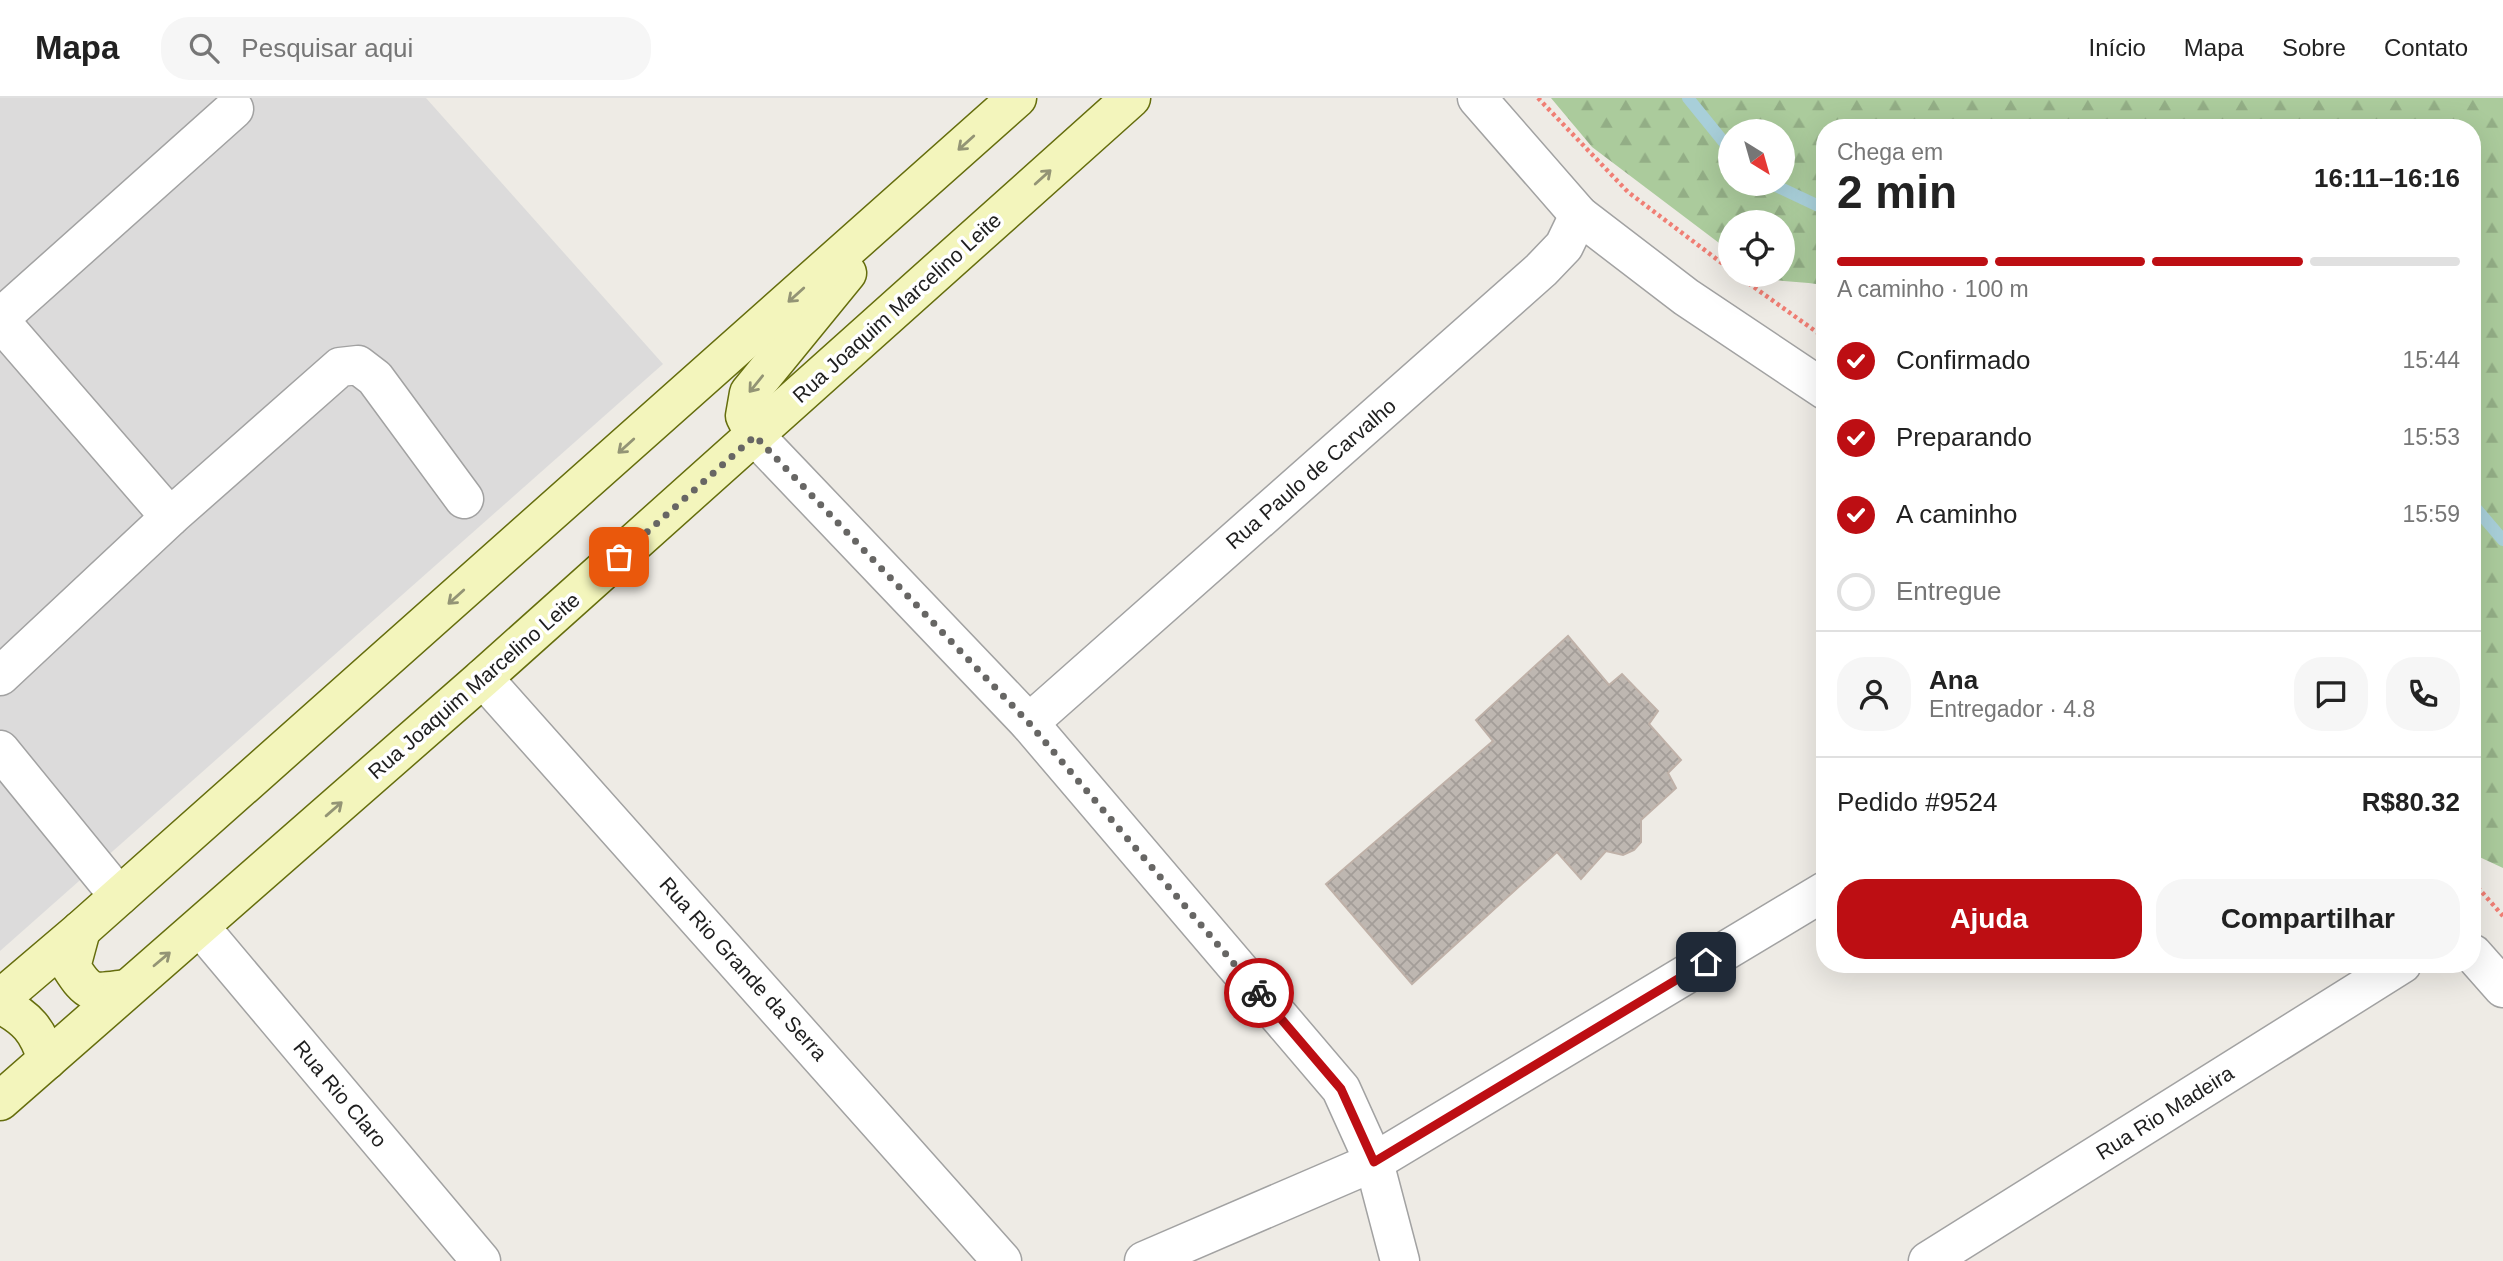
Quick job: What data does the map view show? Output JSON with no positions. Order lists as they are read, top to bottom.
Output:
{
  "streets": {
    "main road": ["Rua Joaquim Marcelino Leite"],
    "street": [
      "Rua Paulo de Carvalho",
      "Rua Rio Grande da Serra",
      "Rua Rio Claro",
      "Rua Rio Madeira"
    ]
  },
  "crossings": [
    ["Rua Joaquim Marcelino Leite", "Rua Rio Grande da Serra"],
    ["Rua Joaquim Marcelino Leite", "Rua Rio Claro"]
  ],
  "north": "bottom right",
  "page": {
    "header": "Mapa",
    "search": "Pesquisar aqui",
    "nav": [
      "Início",
      "Mapa",
      "Sobre",
      "Contato"
    ],
    "heading": ["2 min", "Chega em", "16:11–16:16"],
    "panel": [
      "Ana",
      "Entregador · 4.8",
      "Pedido #9524",
      "R$80.32"
    ],
    "bar": "A caminho · 100 m",
    "list": [
      ["Confirmado", "15:44"],
      ["Preparando", "15:53"],
      ["A caminho", "15:59"],
      "Entregue"
    ],
    "buttons": ["Ajuda", "Compartilhar"]
  }
}
